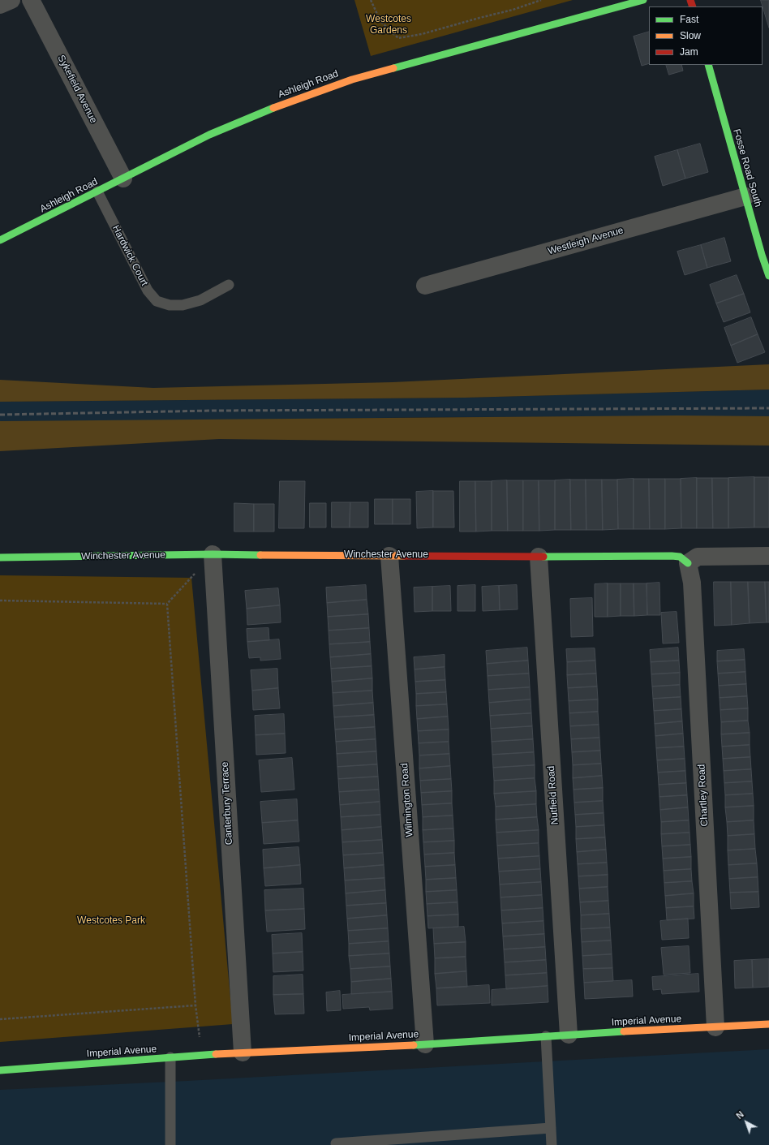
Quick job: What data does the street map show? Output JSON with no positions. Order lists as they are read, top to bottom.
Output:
{
  "streets": {
    "street": [
      "Ashleigh Road",
      "Sykefield Avenue",
      "Fosse Road South",
      "Westleigh Avenue",
      "Winchester Avenue",
      "Nutfield Road",
      "Chartley Road",
      "Wilmington Road",
      "Canterbury Terrace",
      "Imperial Avenue"
    ],
    "lane": ["Hardwick Court"]
  },
  "crossings": [
    ["Ashleigh Road", "Sykefield Avenue"],
    ["Ashleigh Road", "Hardwick Court"],
    ["Fosse Road South", "Westleigh Avenue"],
    ["Winchester Avenue", "Nutfield Road"],
    ["Winchester Avenue", "Chartley Road"],
    ["Winchester Avenue", "Wilmington Road"],
    ["Winchester Avenue", "Canterbury Terrace"],
    ["Nutfield Road", "Imperial Avenue"],
    ["Chartley Road", "Imperial Avenue"],
    ["Wilmington Road", "Imperial Avenue"],
    ["Canterbury Terrace", "Imperial Avenue"]
  ],
  "parks": ["Westcotes Gardens", "Westcotes Park"],
  "legend": ["Fast", "Slow", "Jam"],
  "north": "top left"
}
